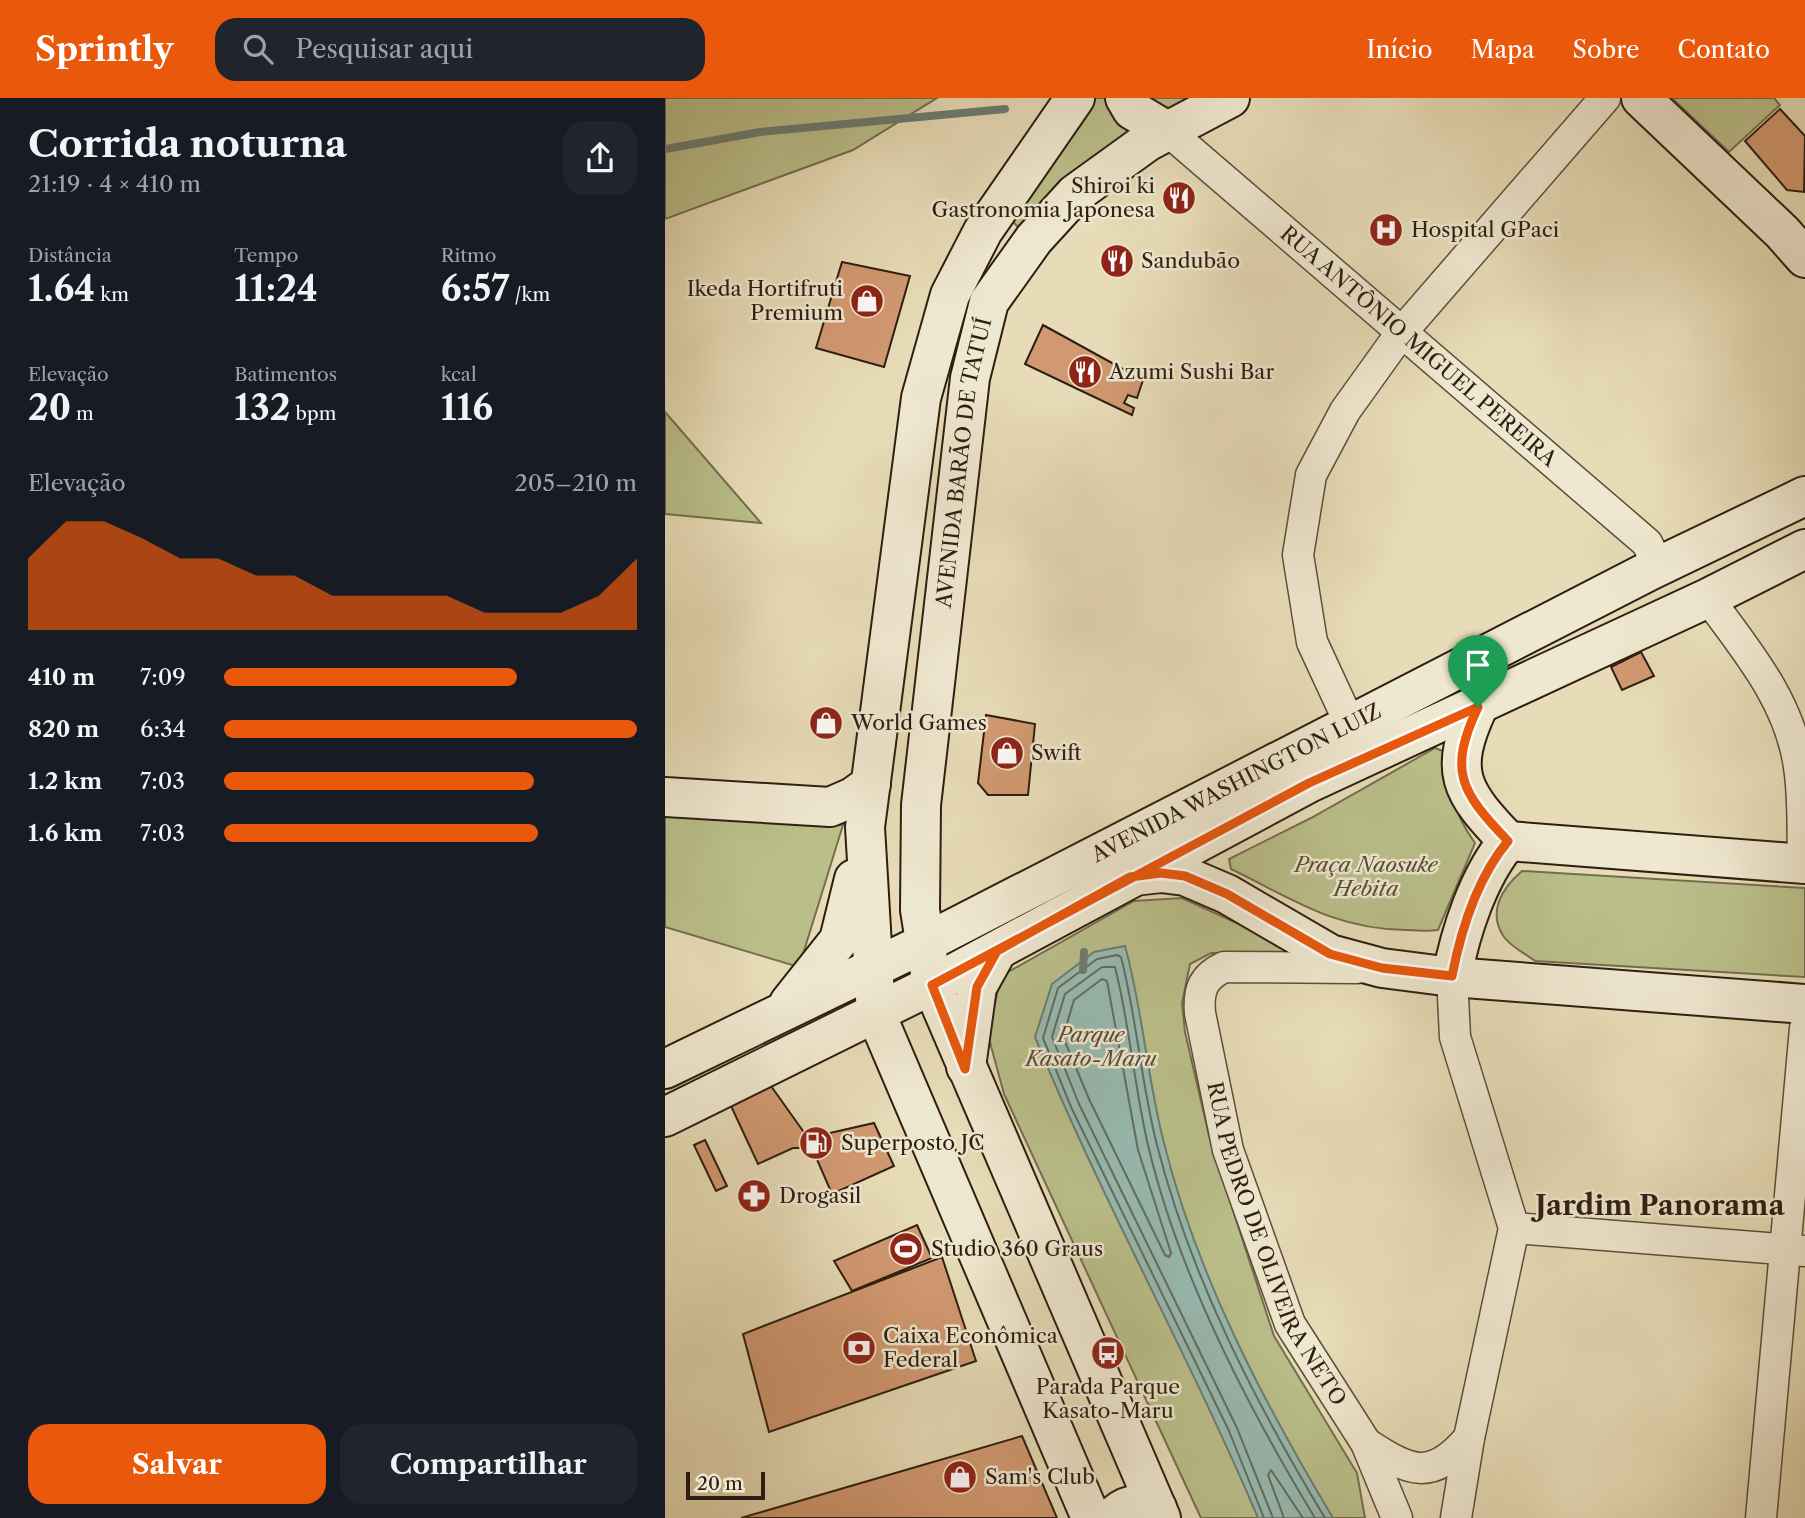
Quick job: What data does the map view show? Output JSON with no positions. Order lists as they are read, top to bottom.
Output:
{
  "streets": {
    "main road": ["AVENIDA BARÃO DE TATUÍ", "AVENIDA WASHINGTON LUIZ"],
    "street": ["RUA ANTÔNIO MIGUEL PEREIRA", "RUA PEDRO DE OLIVEIRA NETO"]
  },
  "crossings": [
    ["RUA ANTÔNIO MIGUEL PEREIRA", "AVENIDA BARÃO DE TATUÍ"],
    ["RUA ANTÔNIO MIGUEL PEREIRA", "AVENIDA WASHINGTON LUIZ"],
    ["AVENIDA BARÃO DE TATUÍ", "AVENIDA WASHINGTON LUIZ"]
  ],
  "districts": ["Jardim Panorama"],
  "parks": ["Praça Naosuke Hebita", "Parque Kasato-Maru"],
  "places": {
    "restaurant": ["Shiroi ki Gastronomia Japonesa", "Sandubão", "Azumi Sushi Bar"],
    "hospital": ["Hospital GPaci"],
    "shop": [
      "Ikeda Hortifruti Premium",
      "World Games",
      "Swift",
      "Sam's Club"
    ],
    "fuel station": ["Superposto JC"],
    "pharmacy": ["Drogasil"],
    "sports": ["Studio 360 Graus"],
    "bank": ["Caixa Econômica Federal"],
    "bus stop": ["Parada Parque Kasato-Maru"]
  },
  "scale_bar": "20 m",
  "page": {
    "header": "Sprintly",
    "search": "Pesquisar aqui",
    "nav": [
      "Início",
      "Mapa",
      "Sobre",
      "Contato"
    ],
    "heading": ["Corrida noturna", "21:19 · 4 × 410 m"],
    "stats": [
      ["Distância", "1.64 km"],
      ["Tempo", "11:24"],
      ["Ritmo", "6:57 /km"],
      ["Elevação", "20 m"],
      ["Batimentos", "132 bpm"],
      ["kcal", "116"]
    ],
    "chart": ["Elevação", "205–210 m"],
    "list": [
      {
        "name": "410 m",
        "note": "7:09"
      },
      {
        "name": "820 m",
        "note": "6:34"
      },
      {
        "name": "1.2 km",
        "note": "7:03"
      },
      {
        "name": "1.6 km",
        "note": "7:03"
      }
    ],
    "buttons": ["Salvar", "Compartilhar"],
    "scale": "20 m"
  }
}
